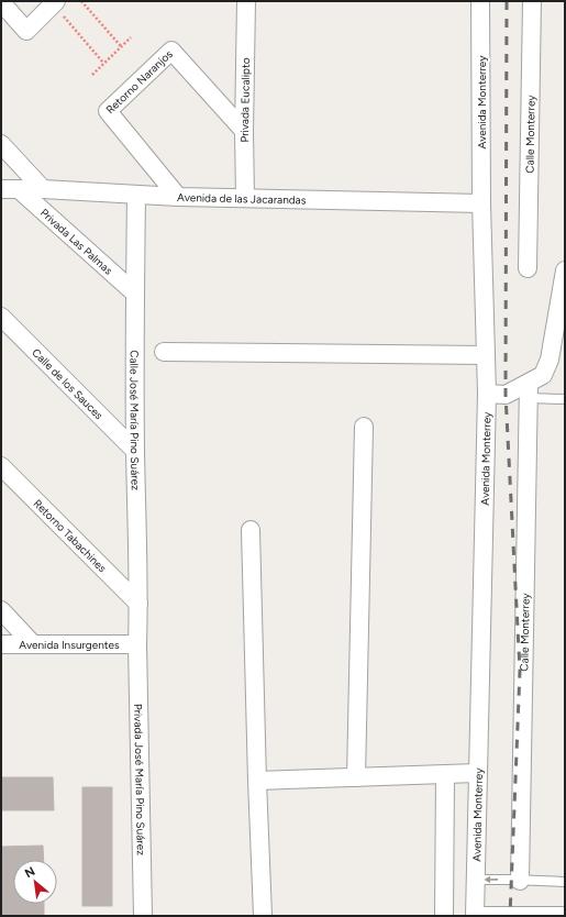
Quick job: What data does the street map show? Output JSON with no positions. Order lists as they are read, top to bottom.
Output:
{
  "streets": {
    "street": [
      "Retorno Naranjos",
      "Privada Eucalipto",
      "Avenida Monterrey",
      "Calle Monterrey",
      "Avenida de las Jacarandas",
      "Privada Las Palmas",
      "Calle de los Sauces",
      "Calle José María Pino Suárez",
      "Retorno Tabachines",
      "Avenida Insurgentes",
      "Privada José María Pino Suárez"
    ]
  },
  "crossings": [
    ["Retorno Naranjos", "Privada Eucalipto"],
    ["Retorno Naranjos", "Avenida de las Jacarandas"],
    ["Privada Eucalipto", "Avenida de las Jacarandas"],
    ["Avenida Monterrey", "Avenida de las Jacarandas"],
    ["Avenida de las Jacarandas", "Privada Las Palmas"],
    ["Avenida de las Jacarandas", "Calle José María Pino Suárez"],
    ["Privada Las Palmas", "Calle José María Pino Suárez"],
    ["Calle de los Sauces", "Calle José María Pino Suárez"],
    ["Calle José María Pino Suárez", "Retorno Tabachines"],
    ["Calle José María Pino Suárez", "Avenida Insurgentes"],
    ["Calle José María Pino Suárez", "Privada José María Pino Suárez"],
    ["Avenida Insurgentes", "Privada José María Pino Suárez"]
  ],
  "north": "top left"
}
